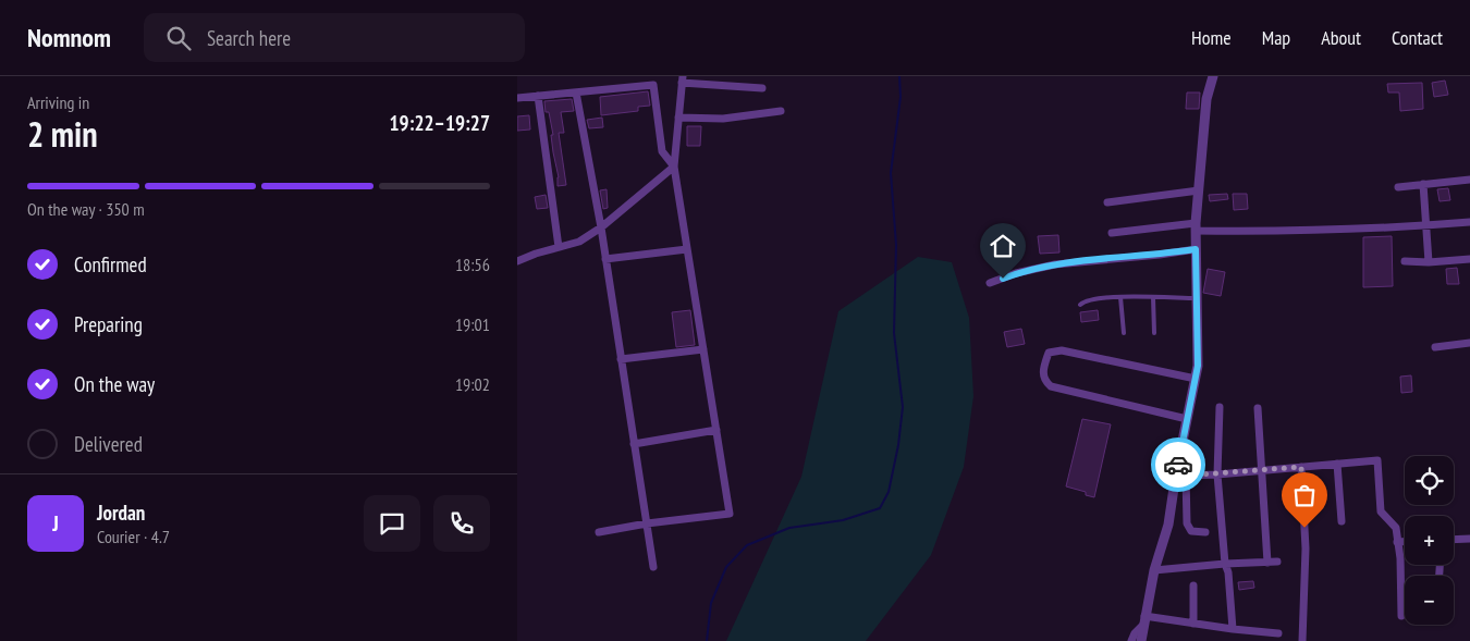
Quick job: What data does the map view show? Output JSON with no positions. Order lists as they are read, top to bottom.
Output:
{
  "page": {
    "header": "Nomnom",
    "search": "Search here",
    "nav": [
      "Home",
      "Map",
      "About",
      "Contact"
    ],
    "heading": ["2 min", "Arriving in", "19:22–19:27"],
    "panel": ["Jordan", "Courier · 4.7"],
    "bar": "On the way · 350 m",
    "list": [
      ["Confirmed", "18:56"],
      ["Preparing", "19:01"],
      ["On the way", "19:02"],
      "Delivered"
    ],
    "map_buttons": ["+", "−"],
    "round": "J"
  }
}
